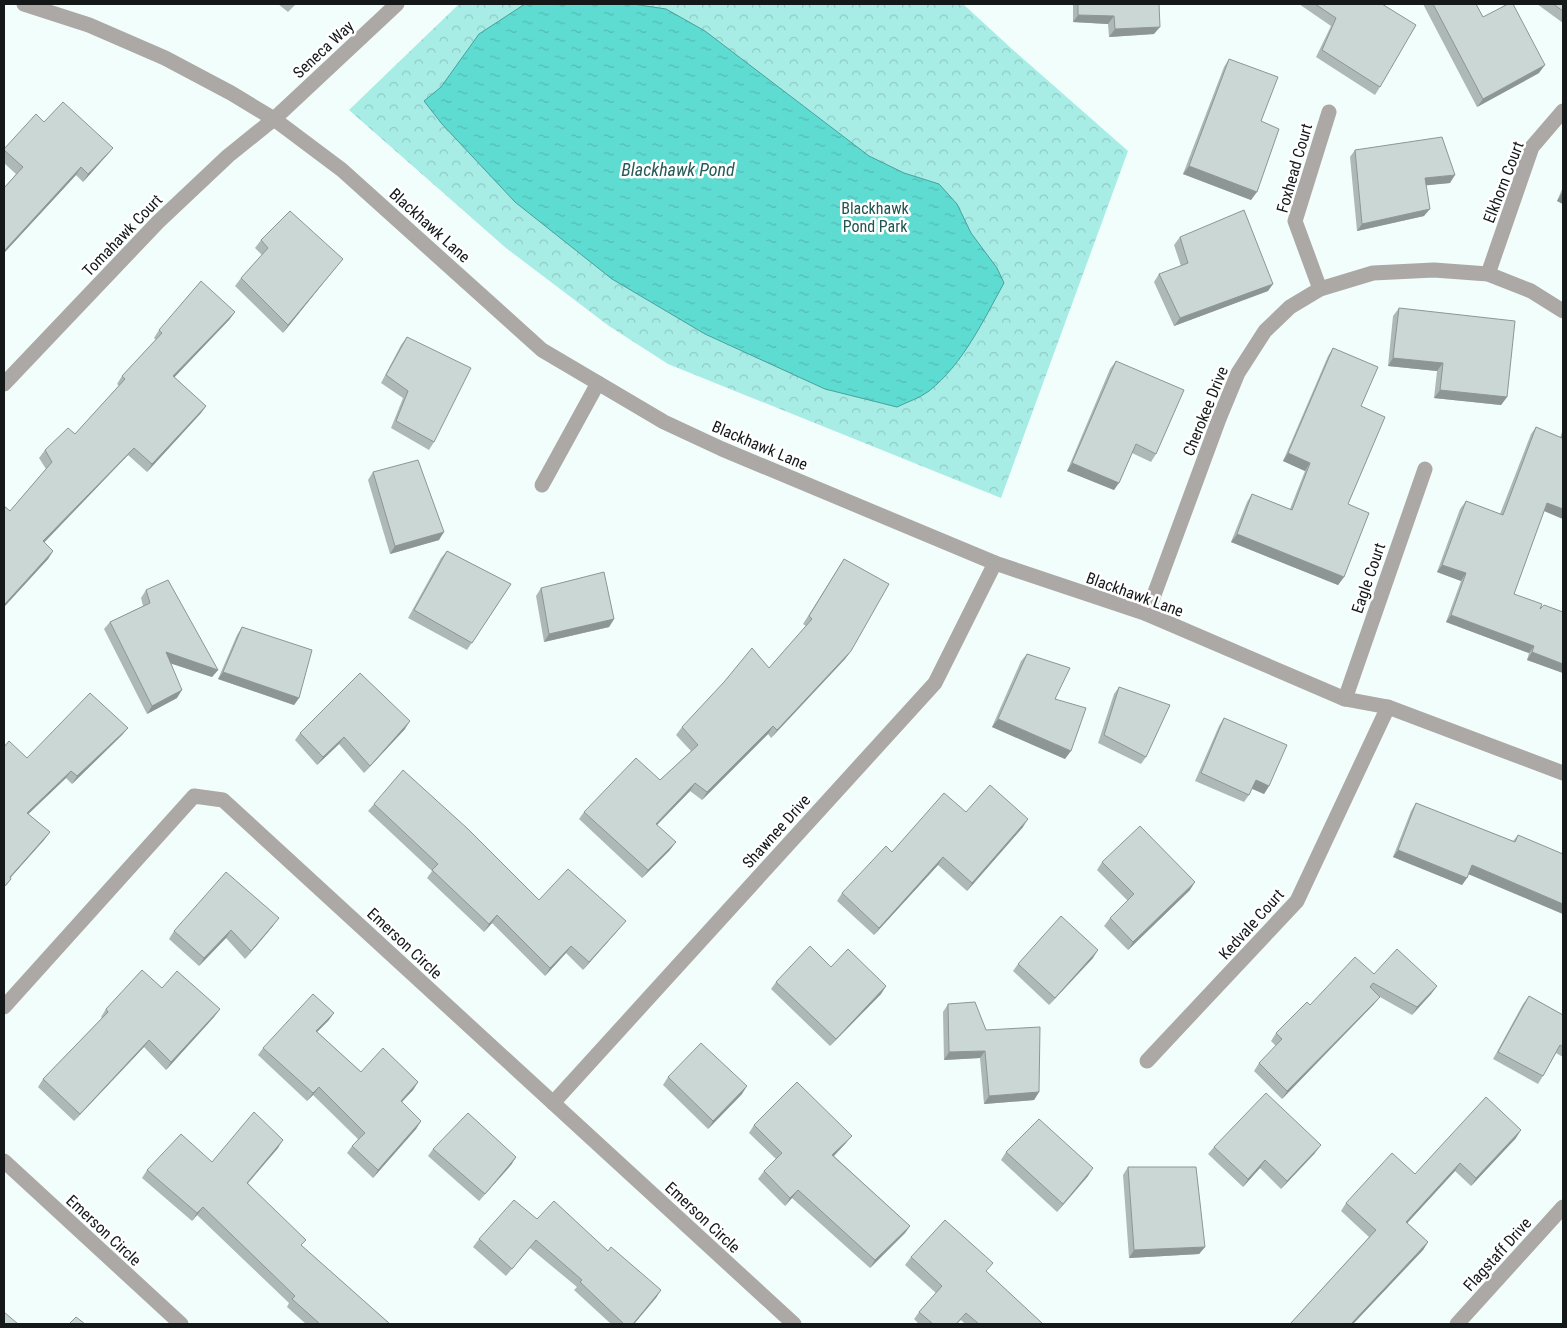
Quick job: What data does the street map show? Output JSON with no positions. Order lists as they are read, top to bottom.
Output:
{
  "streets": {
    "street": [
      "Seneca Way",
      "Foxhead Court",
      "Elkhorn Court",
      "Blackhawk Lane",
      "Tomahawk Court",
      "Cherokee Drive",
      "Eagle Court",
      "Shawnee Drive",
      "Kedvale Court",
      "Emerson Circle",
      "Flagstaff Drive"
    ]
  },
  "crossings": [
    ["Seneca Way", "Blackhawk Lane"],
    ["Seneca Way", "Tomahawk Court"],
    ["Foxhead Court", "Cherokee Drive"],
    ["Elkhorn Court", "Cherokee Drive"],
    ["Blackhawk Lane", "Tomahawk Court"],
    ["Blackhawk Lane", "Cherokee Drive"],
    ["Blackhawk Lane", "Eagle Court"],
    ["Blackhawk Lane", "Shawnee Drive"],
    ["Blackhawk Lane", "Kedvale Court"],
    ["Shawnee Drive", "Emerson Circle"]
  ],
  "water": ["Blackhawk Pond"],
  "parks": ["Blackhawk Pond Park"]
}
